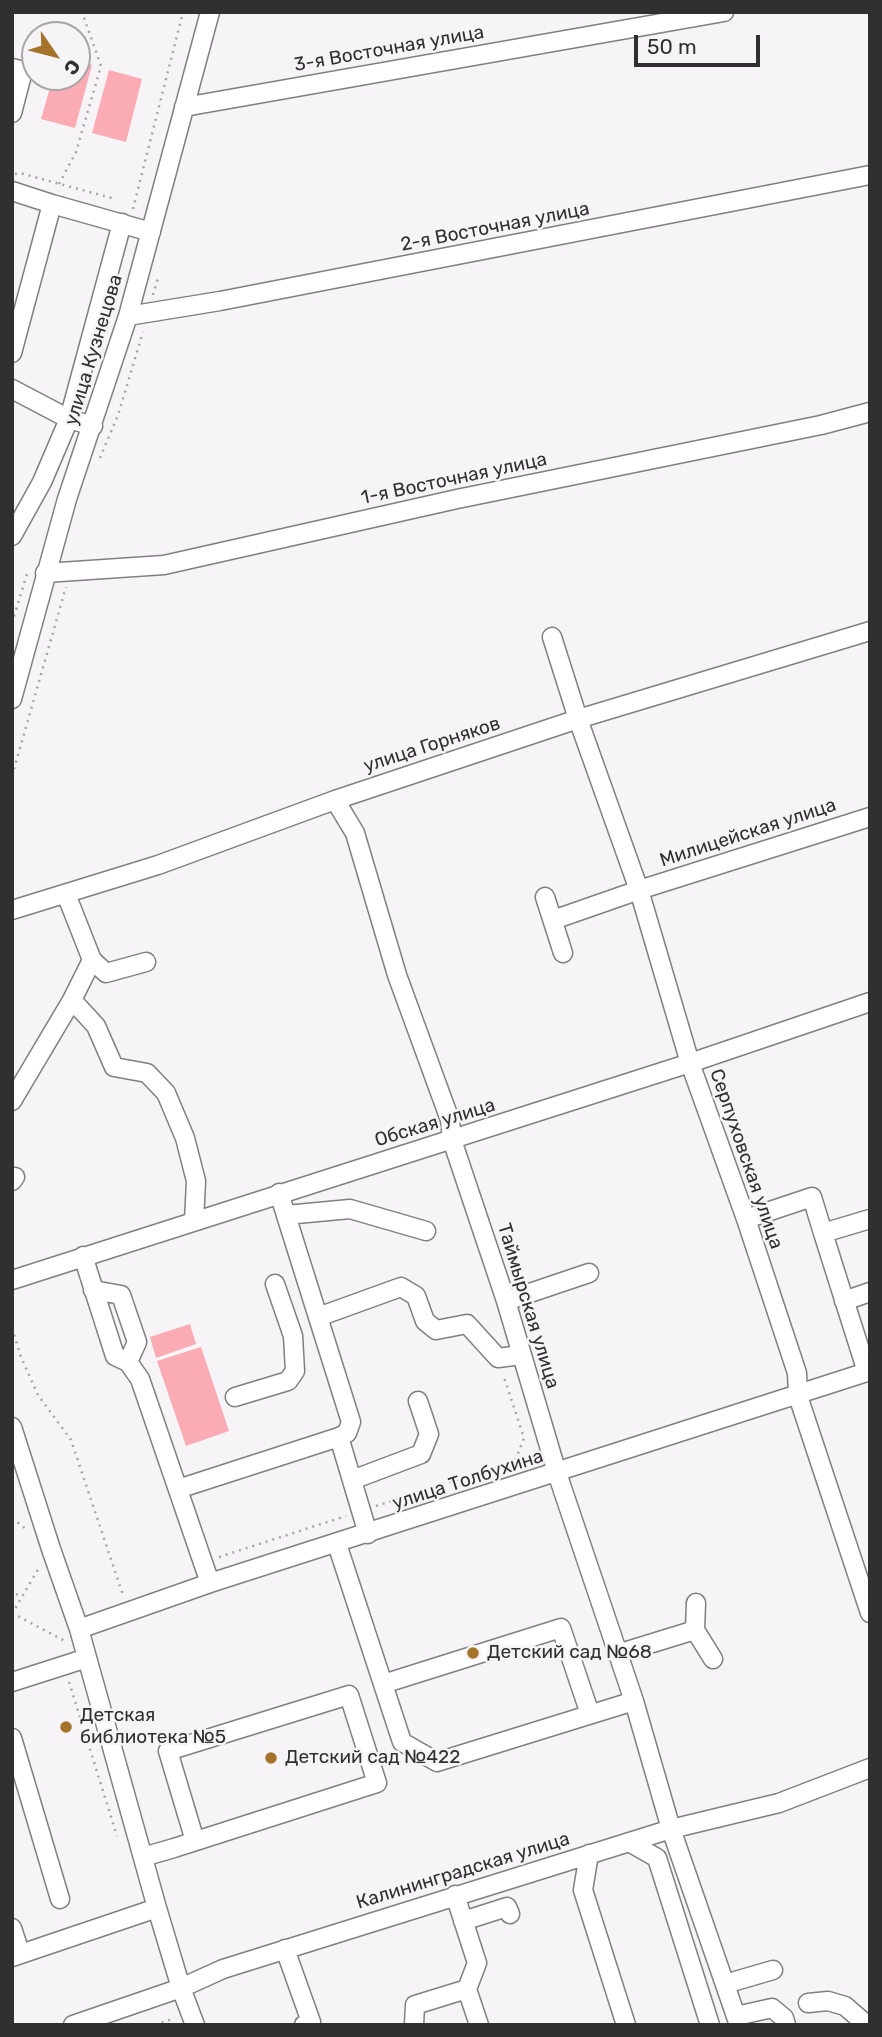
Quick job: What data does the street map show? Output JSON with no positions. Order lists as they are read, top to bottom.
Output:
{
  "streets": {
    "street": [
      "3-я Восточная улица",
      "2-я Восточная улица",
      "улица Кузнецова",
      "1-я Восточная улица",
      "улица Горняков",
      "Милицейская улица",
      "Обская улица",
      "Серпуховская улица",
      "Таймырская улица",
      "улица Толбухина",
      "Калининградская улица"
    ]
  },
  "crossings": [
    ["3-я Восточная улица", "улица Кузнецова"],
    ["2-я Восточная улица", "улица Кузнецова"],
    ["улица Кузнецова", "1-я Восточная улица"],
    ["улица Горняков", "Серпуховская улица"],
    ["улица Горняков", "Таймырская улица"],
    ["Милицейская улица", "Серпуховская улица"],
    ["Обская улица", "Серпуховская улица"],
    ["Обская улица", "Таймырская улица"],
    ["Серпуховская улица", "улица Толбухина"],
    ["Таймырская улица", "улица Толбухина"],
    ["Таймырская улица", "Калининградская улица"]
  ],
  "places": ["Детский сад №68", "Детская библиотека №5", "Детский сад №422"],
  "scale_bar": "50 m",
  "north": "bottom right"
}
